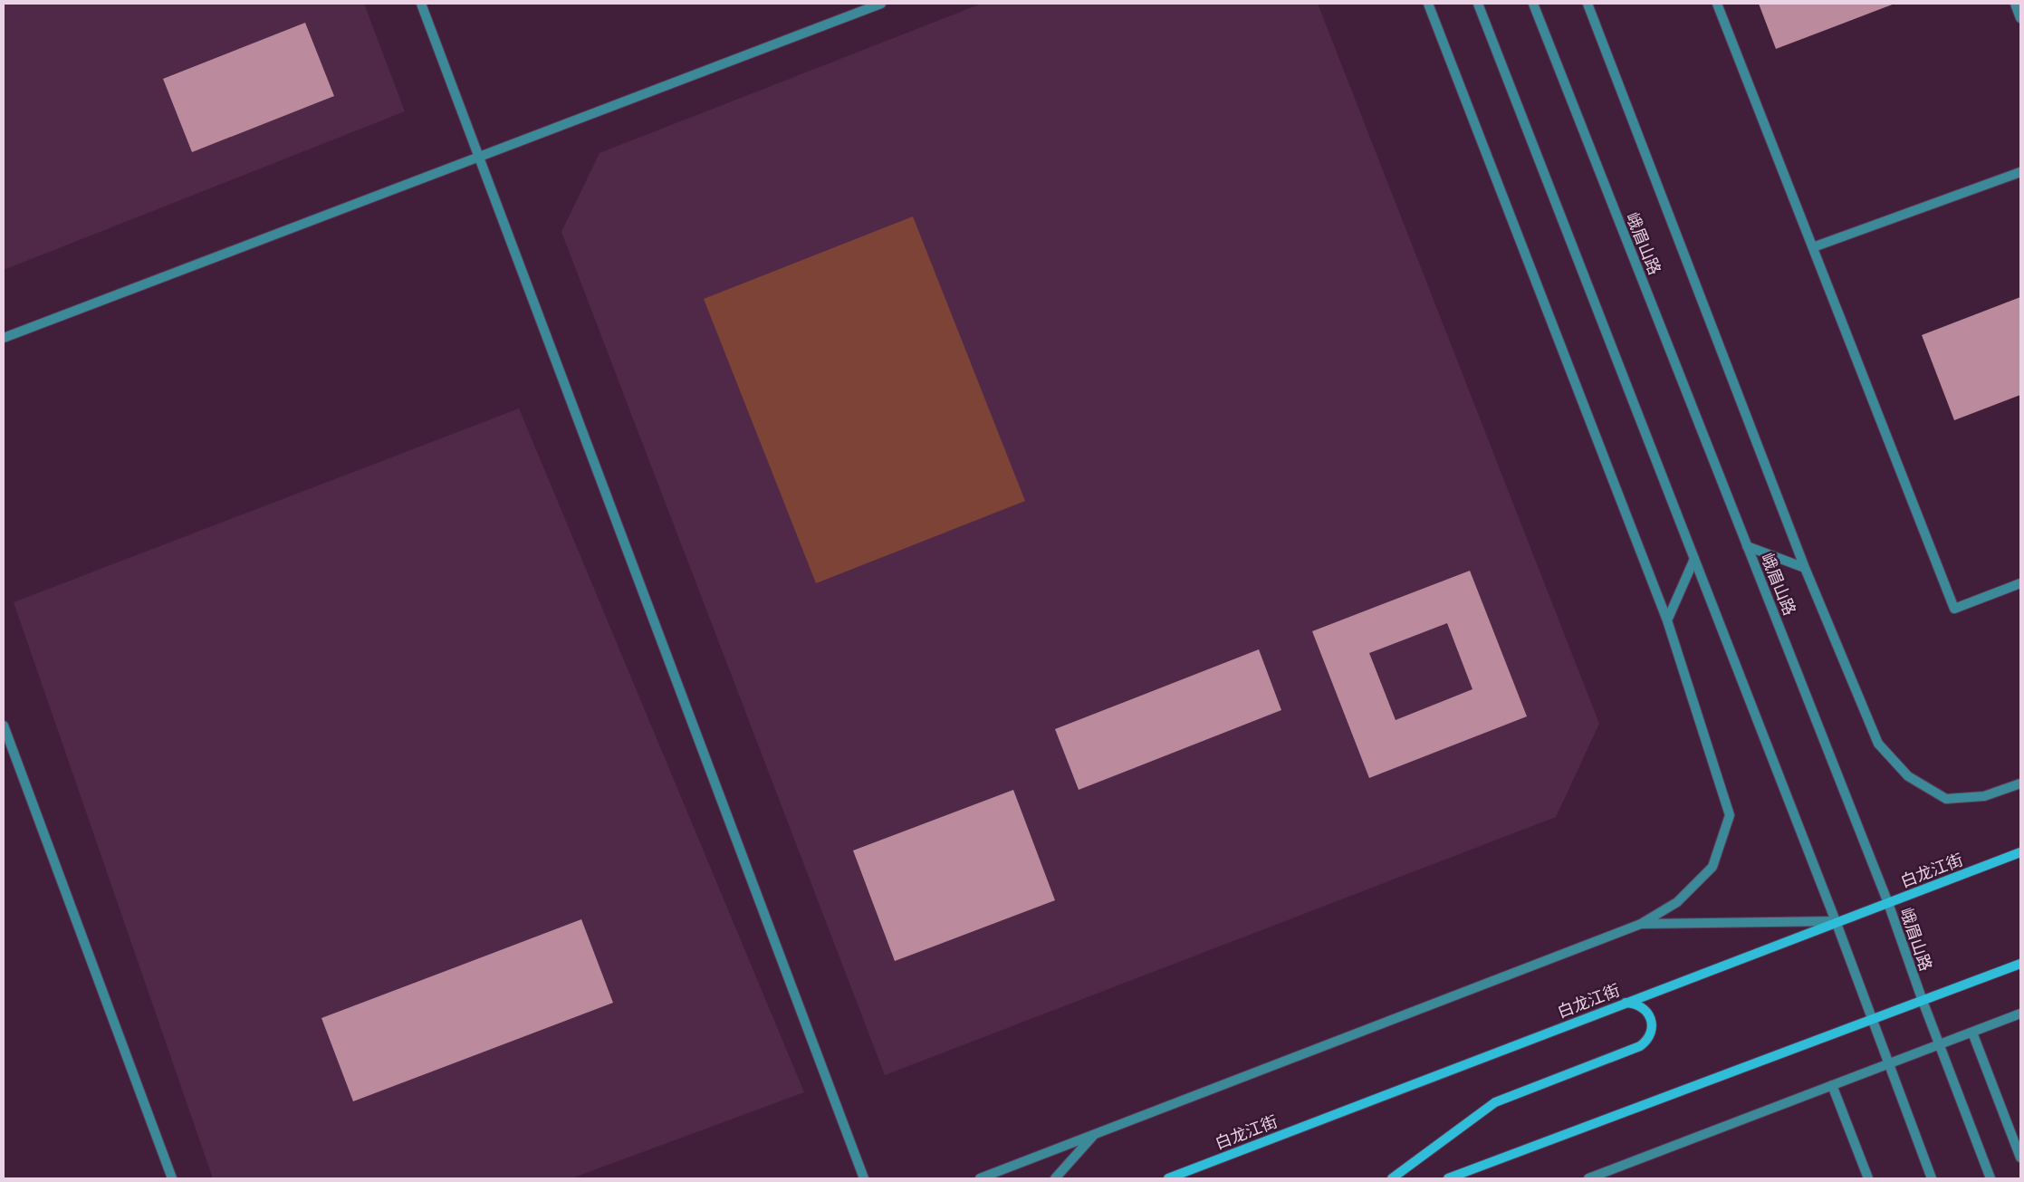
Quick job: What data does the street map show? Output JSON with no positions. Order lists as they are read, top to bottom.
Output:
{
  "streets": {
    "main road": ["白龙江街"],
    "street": ["峨眉山路"]
  },
  "crossings": [
    ["峨眉山路", "白龙江街"]
  ]
}
